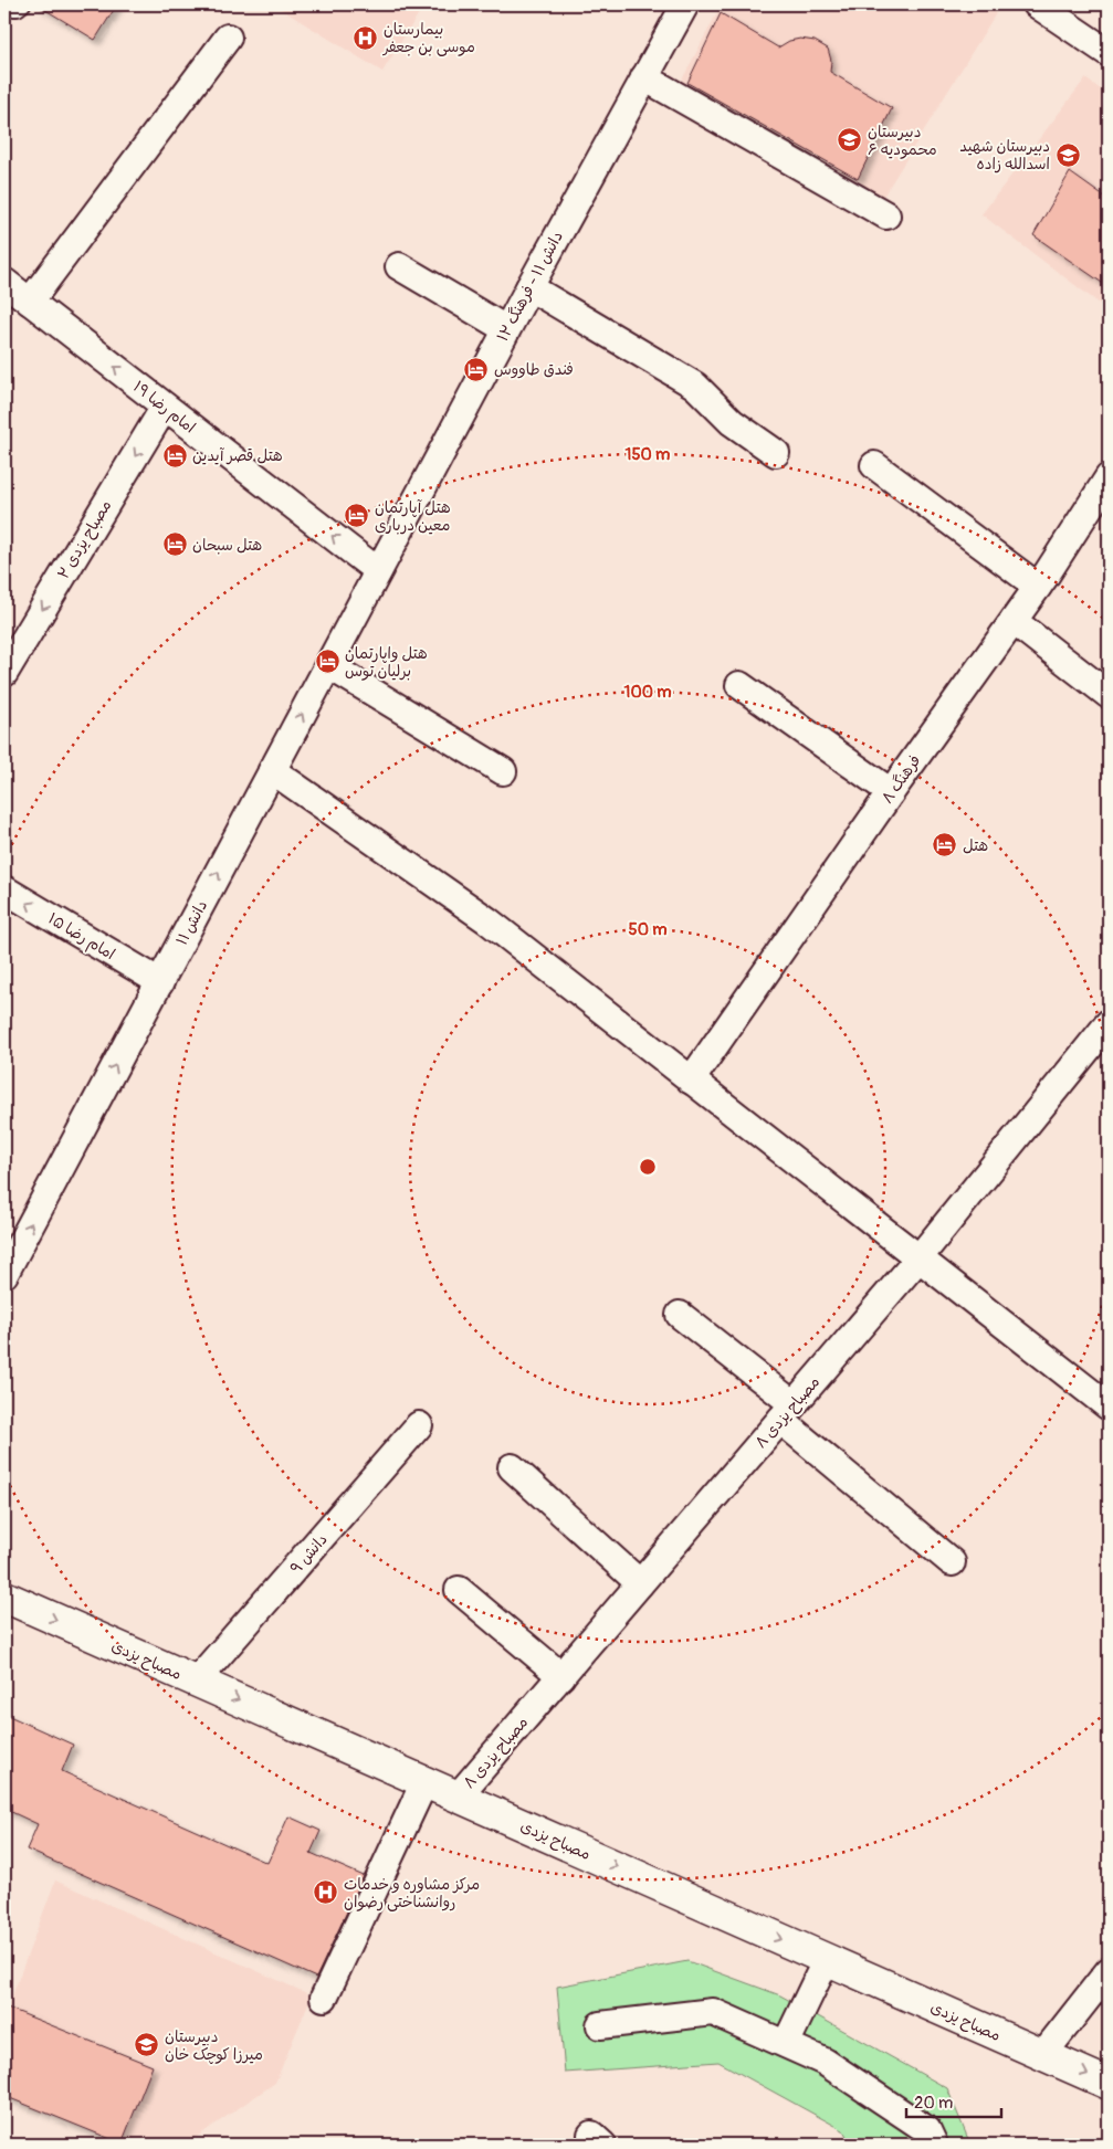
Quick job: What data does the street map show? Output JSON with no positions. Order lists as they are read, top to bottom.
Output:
{
  "streets": {
    "main road": ["مصباح یزدی"],
    "street": [
      "دانش ۱۱ - فرهنگ ۱۲",
      "امام رضا ۱۹",
      "مصباح یزدی ۲",
      "فرهنگ ۸",
      "دانش ۱۱",
      "امام رضا ۱۵",
      "مصباح یزدی ۸",
      "دانش ۹"
    ]
  },
  "crossings": [
    ["دانش ۱۱ - فرهنگ ۱۲", "امام رضا ۱۹"],
    ["دانش ۱۱ - فرهنگ ۱۲", "دانش ۱۱"],
    ["امام رضا ۱۹", "مصباح یزدی ۲"],
    ["امام رضا ۱۹", "دانش ۱۱"],
    ["دانش ۱۱", "امام رضا ۱۵"],
    ["مصباح یزدی ۸", "مصباح یزدی"],
    ["دانش ۹", "مصباح یزدی"]
  ],
  "one_way": [
    "امام رضا ۱۹",
    "مصباح یزدی ۲",
    "دانش ۱۱",
    "امام رضا ۱۵",
    "مصباح یزدی"
  ],
  "places": {
    "hospital": ["بیمارستان موسی بن جعفر", "مرکز مشاوره و خدمات روانشناختی رضوان"],
    "school or university": ["دبیرستان محمودیه ۶", "دبیرستان شهید اسدالله زاده", "دبیرستان میرزا کوچک خان"],
    "hotel": [
      "فندق طاووس",
      "هتل قصر آیدین",
      "هتل آپارتمان معین درباری",
      "هتل سبحان",
      "هتل واپارتمان برلیان توس",
      "هتل"
    ]
  },
  "scale_bar": "20 m",
  "rings": ["150 m", "100 m", "50 m"]
}
